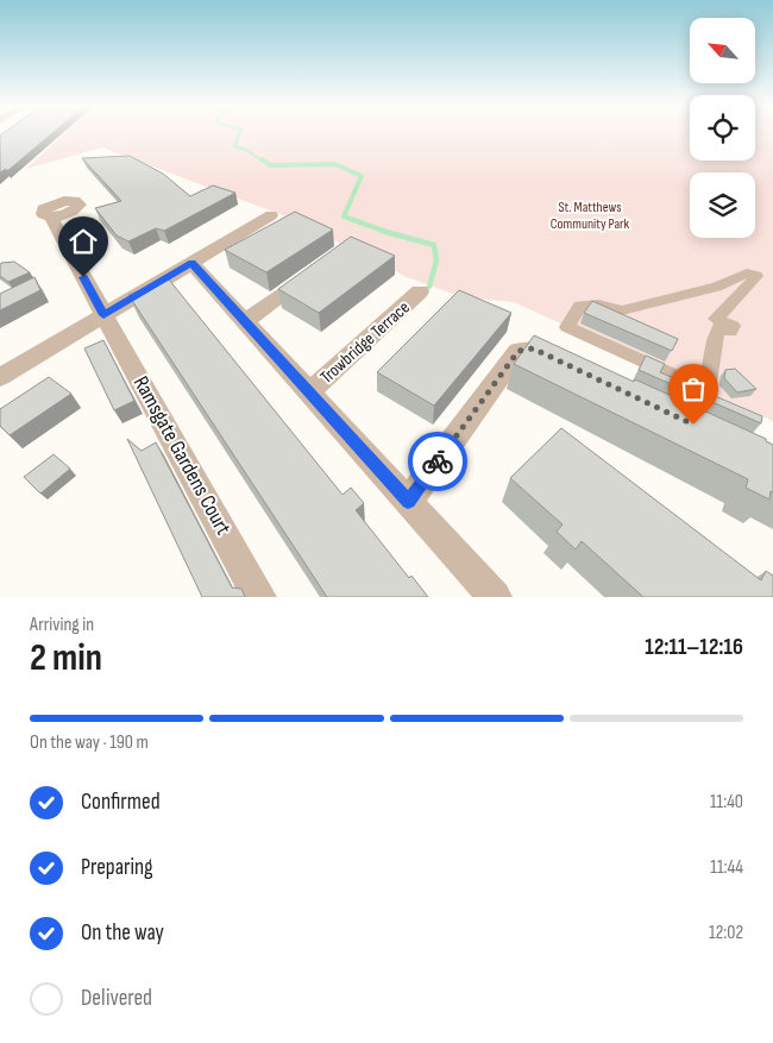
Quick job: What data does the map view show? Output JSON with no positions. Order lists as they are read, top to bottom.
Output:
{
  "streets": {
    "street": ["Trowbridge Terrace", "Ramsgate Gardens Court"]
  },
  "parks": ["St. Matthews Community Park"],
  "north": "top left",
  "page": {
    "heading": ["2 min", "Arriving in", "12:11–12:16"],
    "bar": "On the way · 190 m",
    "list": [
      ["Confirmed", "11:40"],
      ["Preparing", "11:44"],
      ["On the way", "12:02"],
      "Delivered"
    ]
  }
}
